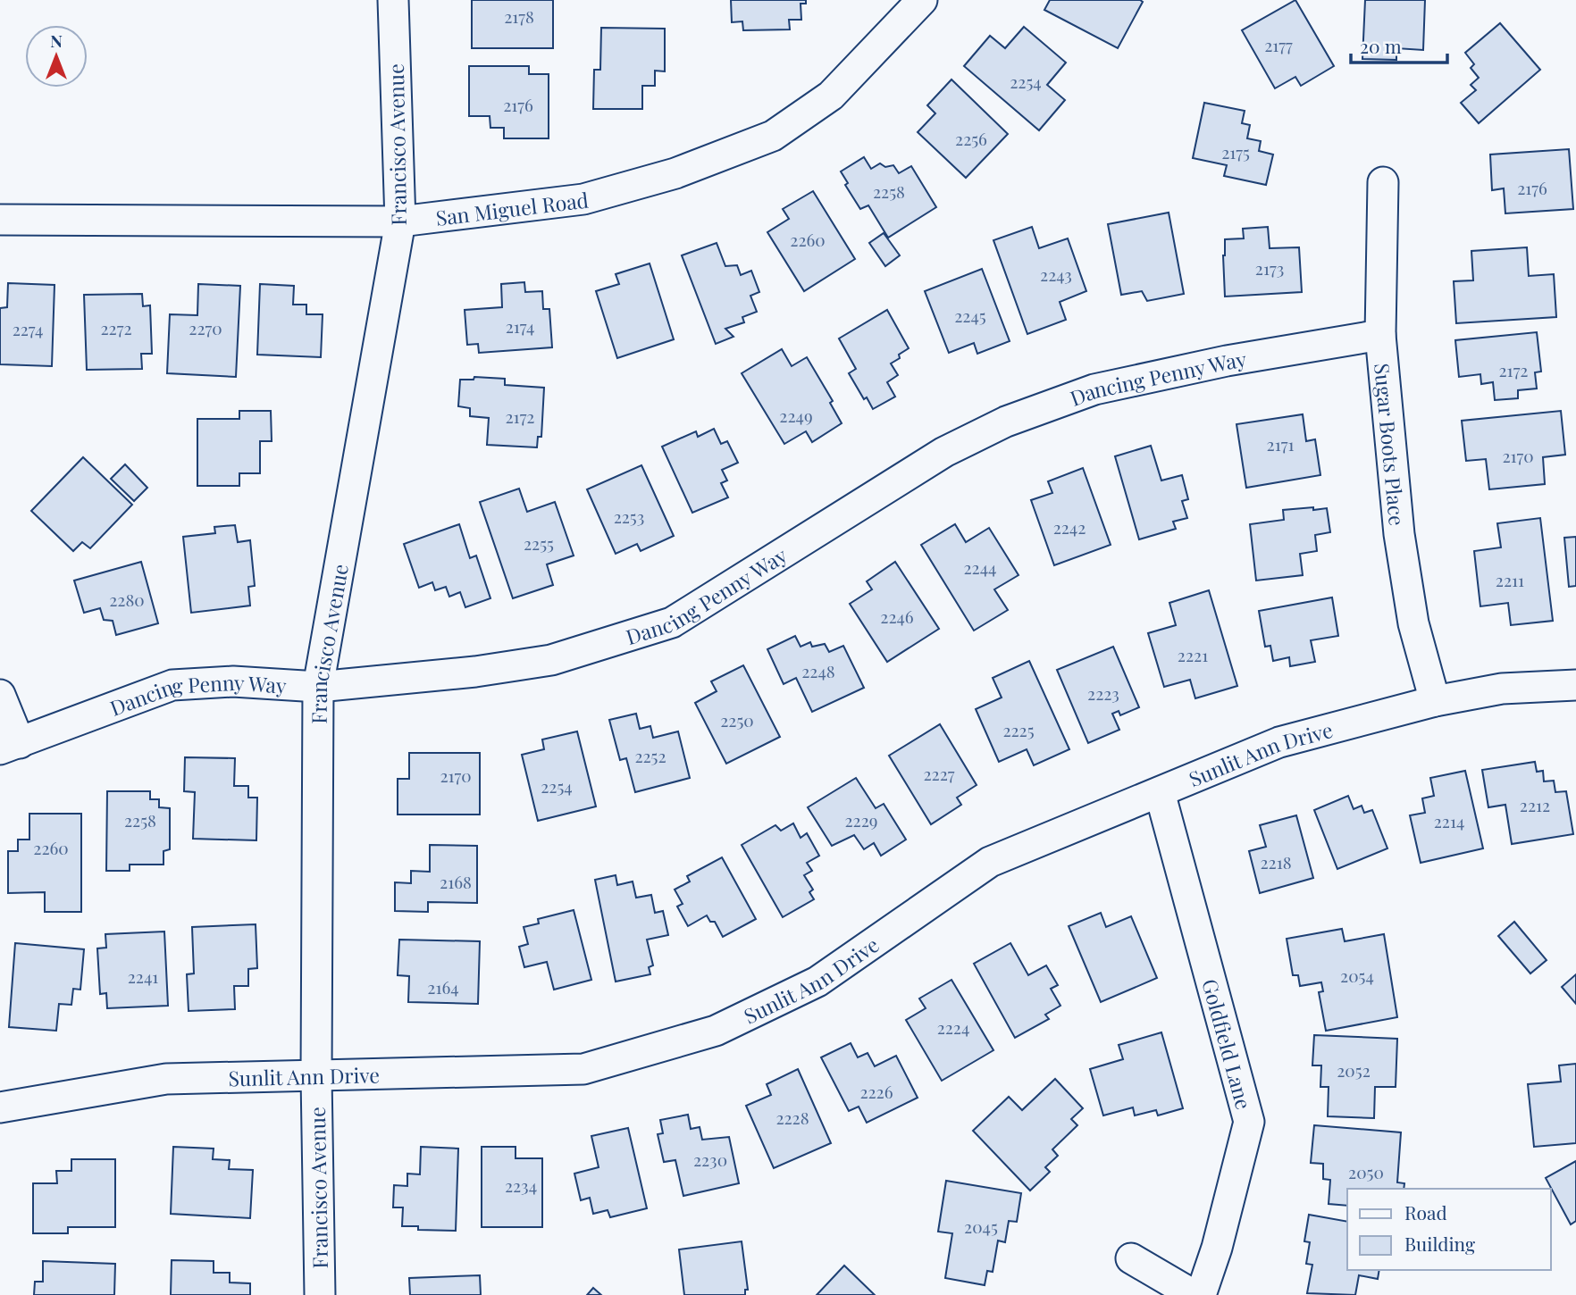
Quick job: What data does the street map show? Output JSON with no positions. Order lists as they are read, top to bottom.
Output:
{
  "streets": {
    "street": [
      "Francisco Avenue",
      "San Miguel Road",
      "Dancing Penny Way",
      "Sugar Boots Place",
      "Sunlit Ann Drive",
      "Goldfield Lane"
    ]
  },
  "crossings": [
    ["Francisco Avenue", "San Miguel Road"],
    ["Francisco Avenue", "Dancing Penny Way"],
    ["Francisco Avenue", "Sunlit Ann Drive"],
    ["Dancing Penny Way", "Sugar Boots Place"],
    ["Sugar Boots Place", "Sunlit Ann Drive"],
    ["Sunlit Ann Drive", "Goldfield Lane"]
  ],
  "house_numbers": [
    "2178",
    "2177",
    "2254",
    "2176",
    "2256",
    "2175",
    "2176",
    "2258",
    "2260",
    "2173",
    "2243",
    "2245",
    "2174",
    "2272",
    "2270",
    "2274",
    "2172",
    "2249",
    "2172",
    "2171",
    "2170",
    "2253",
    "2242",
    "2255",
    "2244",
    "2211",
    "2280",
    "2246",
    "2221",
    "2248",
    "2223",
    "2250",
    "2225",
    "2252",
    "2227",
    "2170",
    "2254",
    "2212",
    "2258",
    "2229",
    "2214",
    "2260",
    "2218",
    "2168",
    "2054",
    "2241",
    "2164",
    "2224",
    "2052",
    "2226",
    "2228",
    "2230",
    "2050",
    "2234",
    "2045"
  ],
  "legend": ["Road", "Building"],
  "scale_bar": "20 m",
  "north": "top"
}
